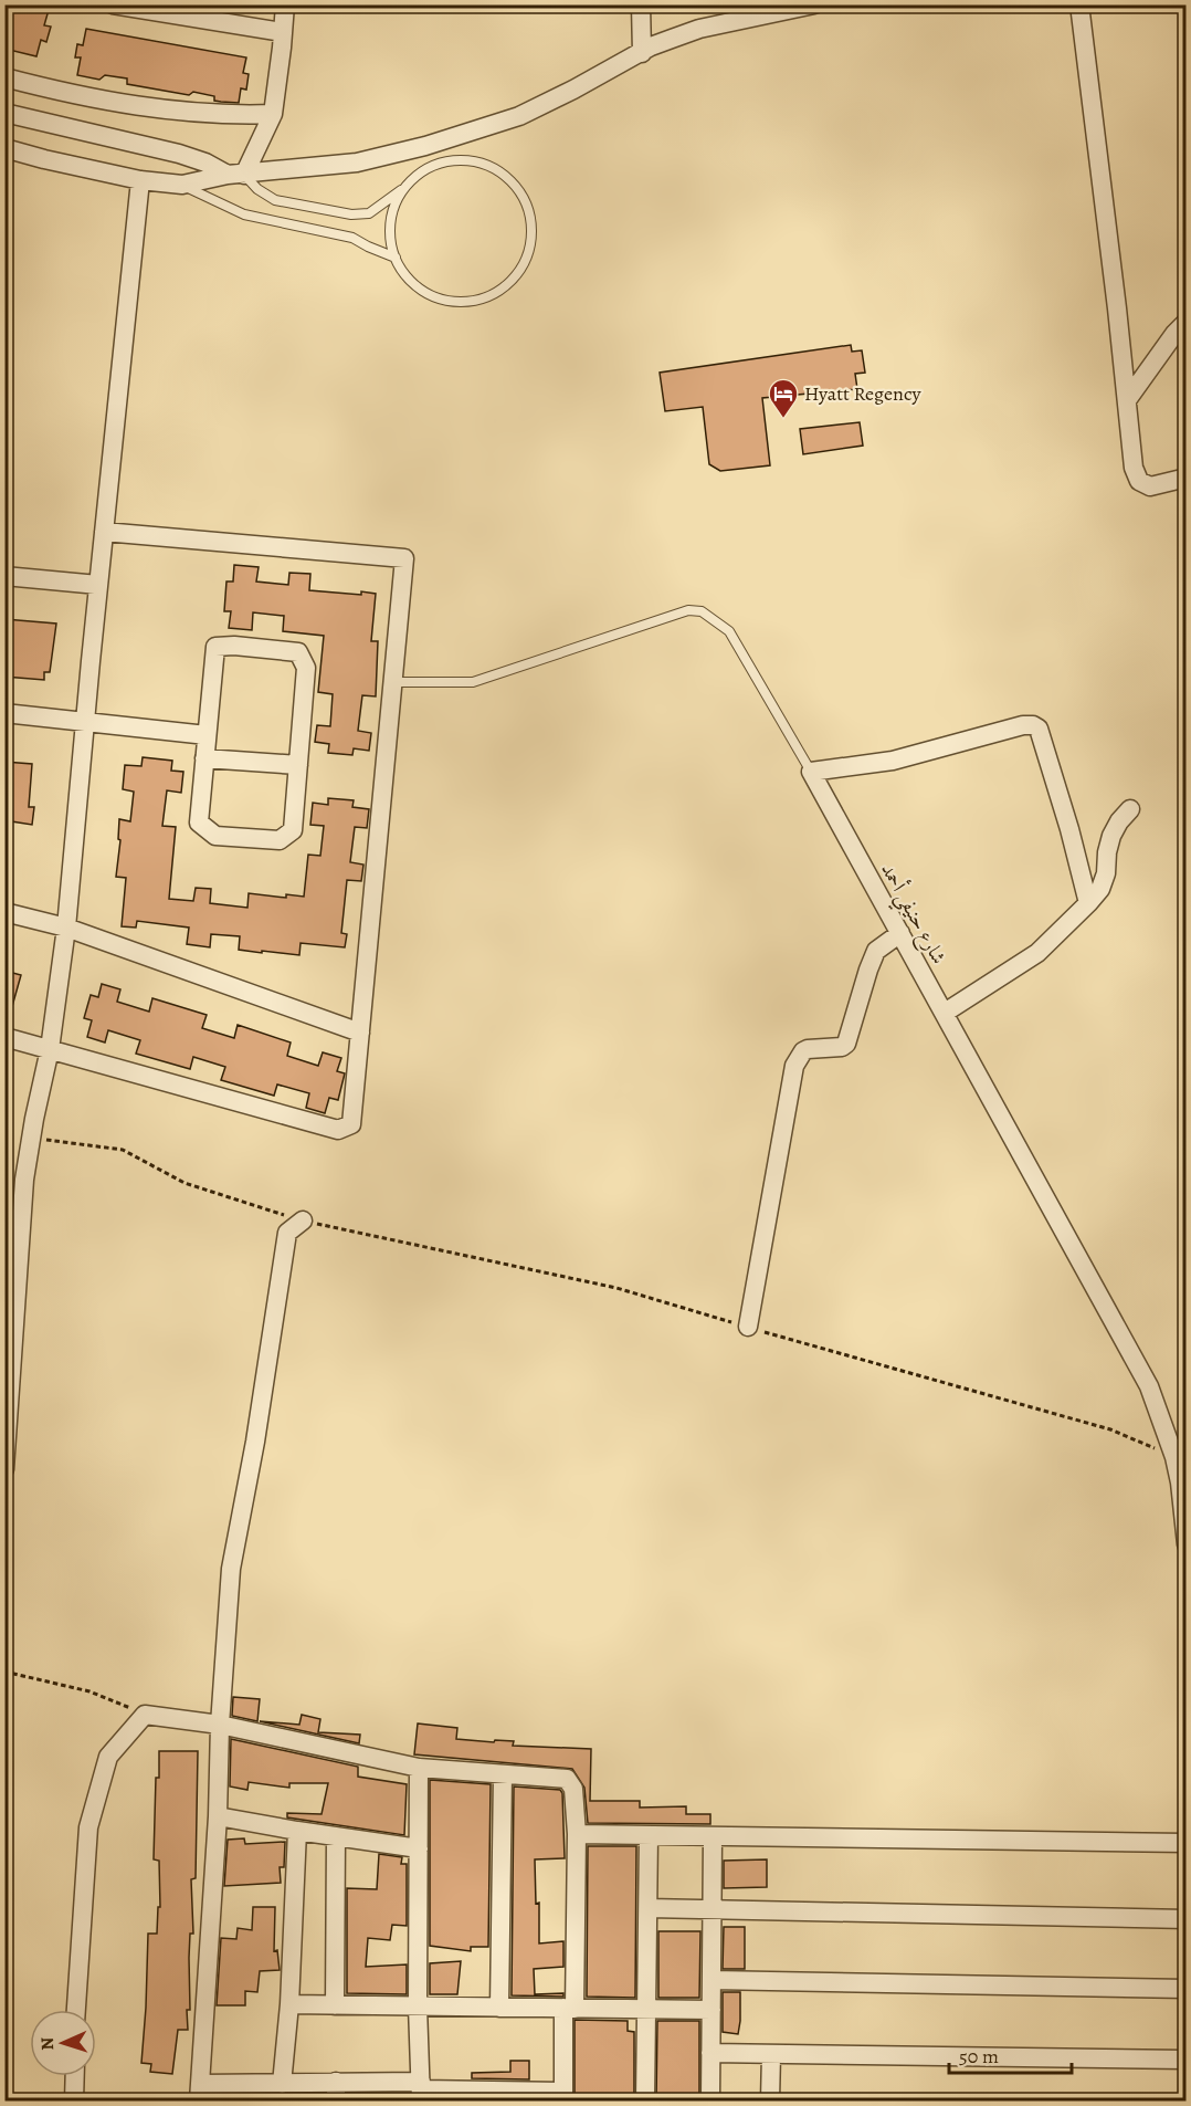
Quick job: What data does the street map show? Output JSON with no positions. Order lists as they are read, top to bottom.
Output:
{
  "streets": {
    "street": ["شارع حنيفي أحمد"]
  },
  "places": {
    "hotel": ["Hyatt Regency"]
  },
  "scale_bar": "50 m",
  "north": "left"
}
